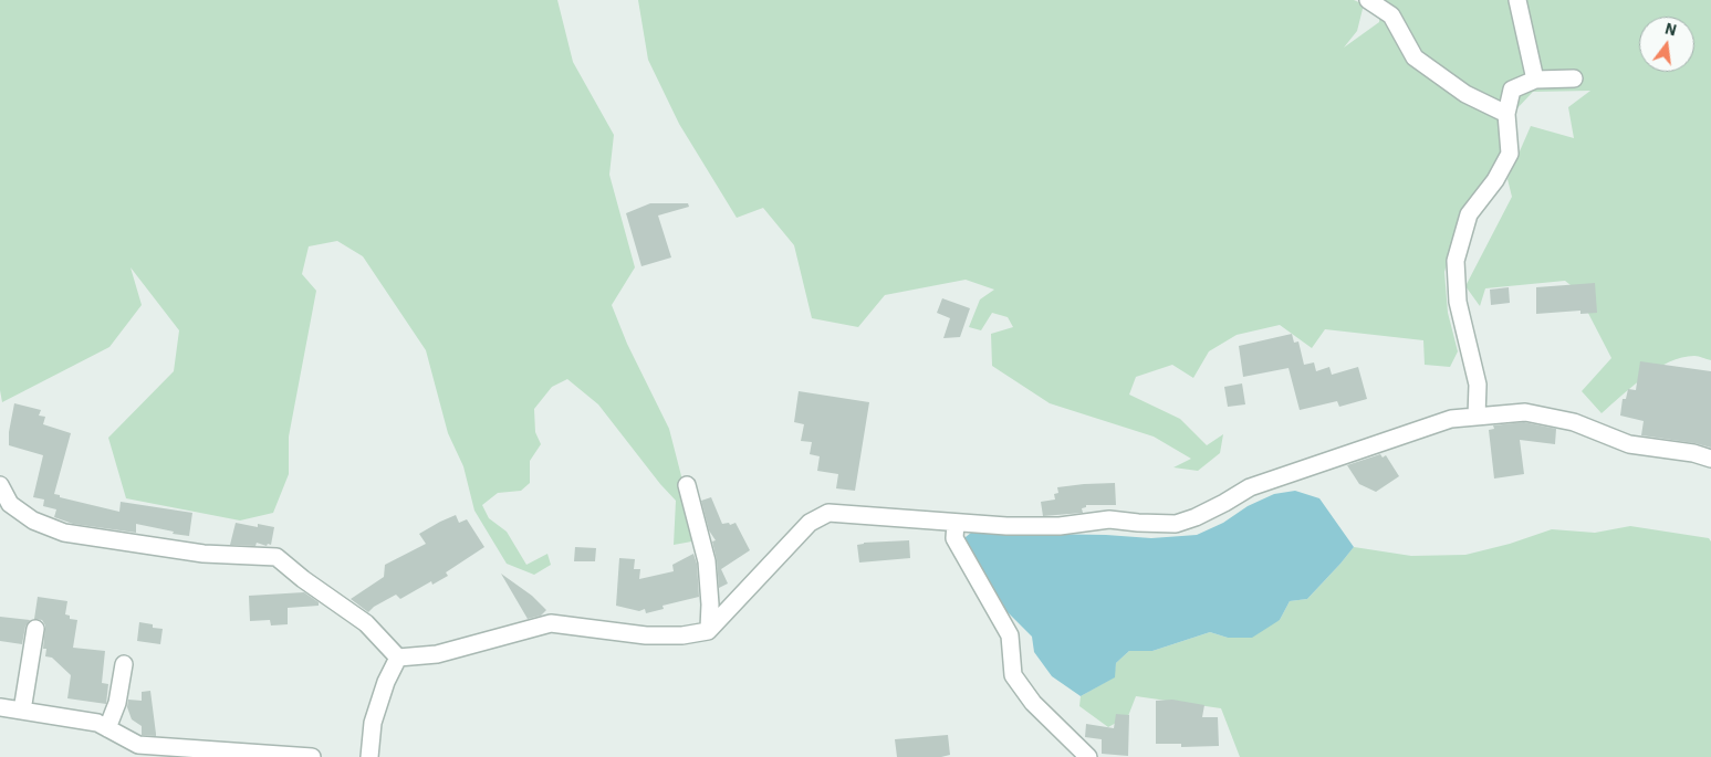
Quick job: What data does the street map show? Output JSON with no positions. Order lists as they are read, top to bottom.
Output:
{
  "north": "top"
}
